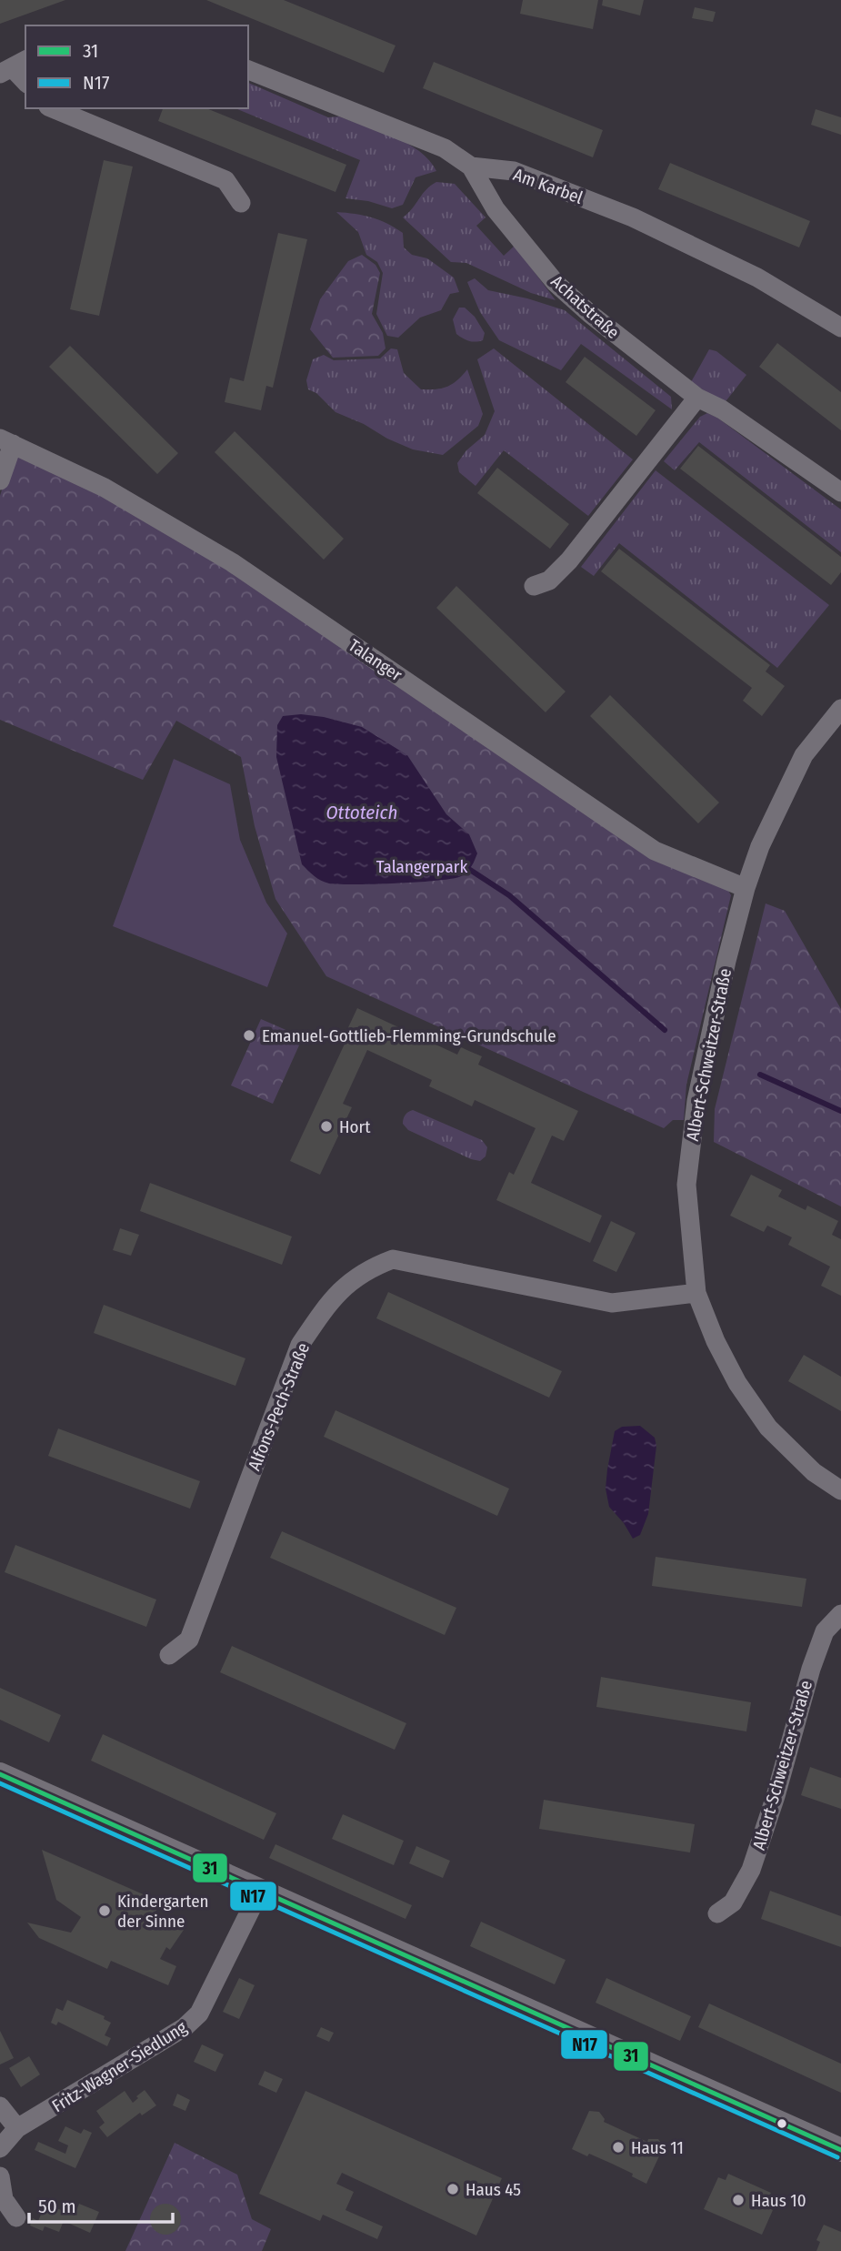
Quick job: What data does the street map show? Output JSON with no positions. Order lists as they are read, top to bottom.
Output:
{
  "streets": {
    "street": [
      "Am Karbel",
      "Achatstraße",
      "Talanger",
      "Albert-Schweitzer-Straße",
      "Alfons-Pech-Straße",
      "Fritz-Wagner-Siedlung"
    ]
  },
  "crossings": [
    ["Am Karbel", "Achatstraße"],
    ["Talanger", "Albert-Schweitzer-Straße"],
    ["Albert-Schweitzer-Straße", "Alfons-Pech-Straße"]
  ],
  "water": ["Ottoteich"],
  "parks": ["Talangerpark"],
  "places": [
    "Emanuel-Gottlieb-Flemming-Grundschule",
    "Hort",
    "Kindergarten der Sinne",
    "Haus 11",
    "Haus 45",
    "Haus 10"
  ],
  "lines": ["transit line 31", "transit line N17"],
  "legend": ["31", "N17"],
  "scale_bar": "50 m"
}
